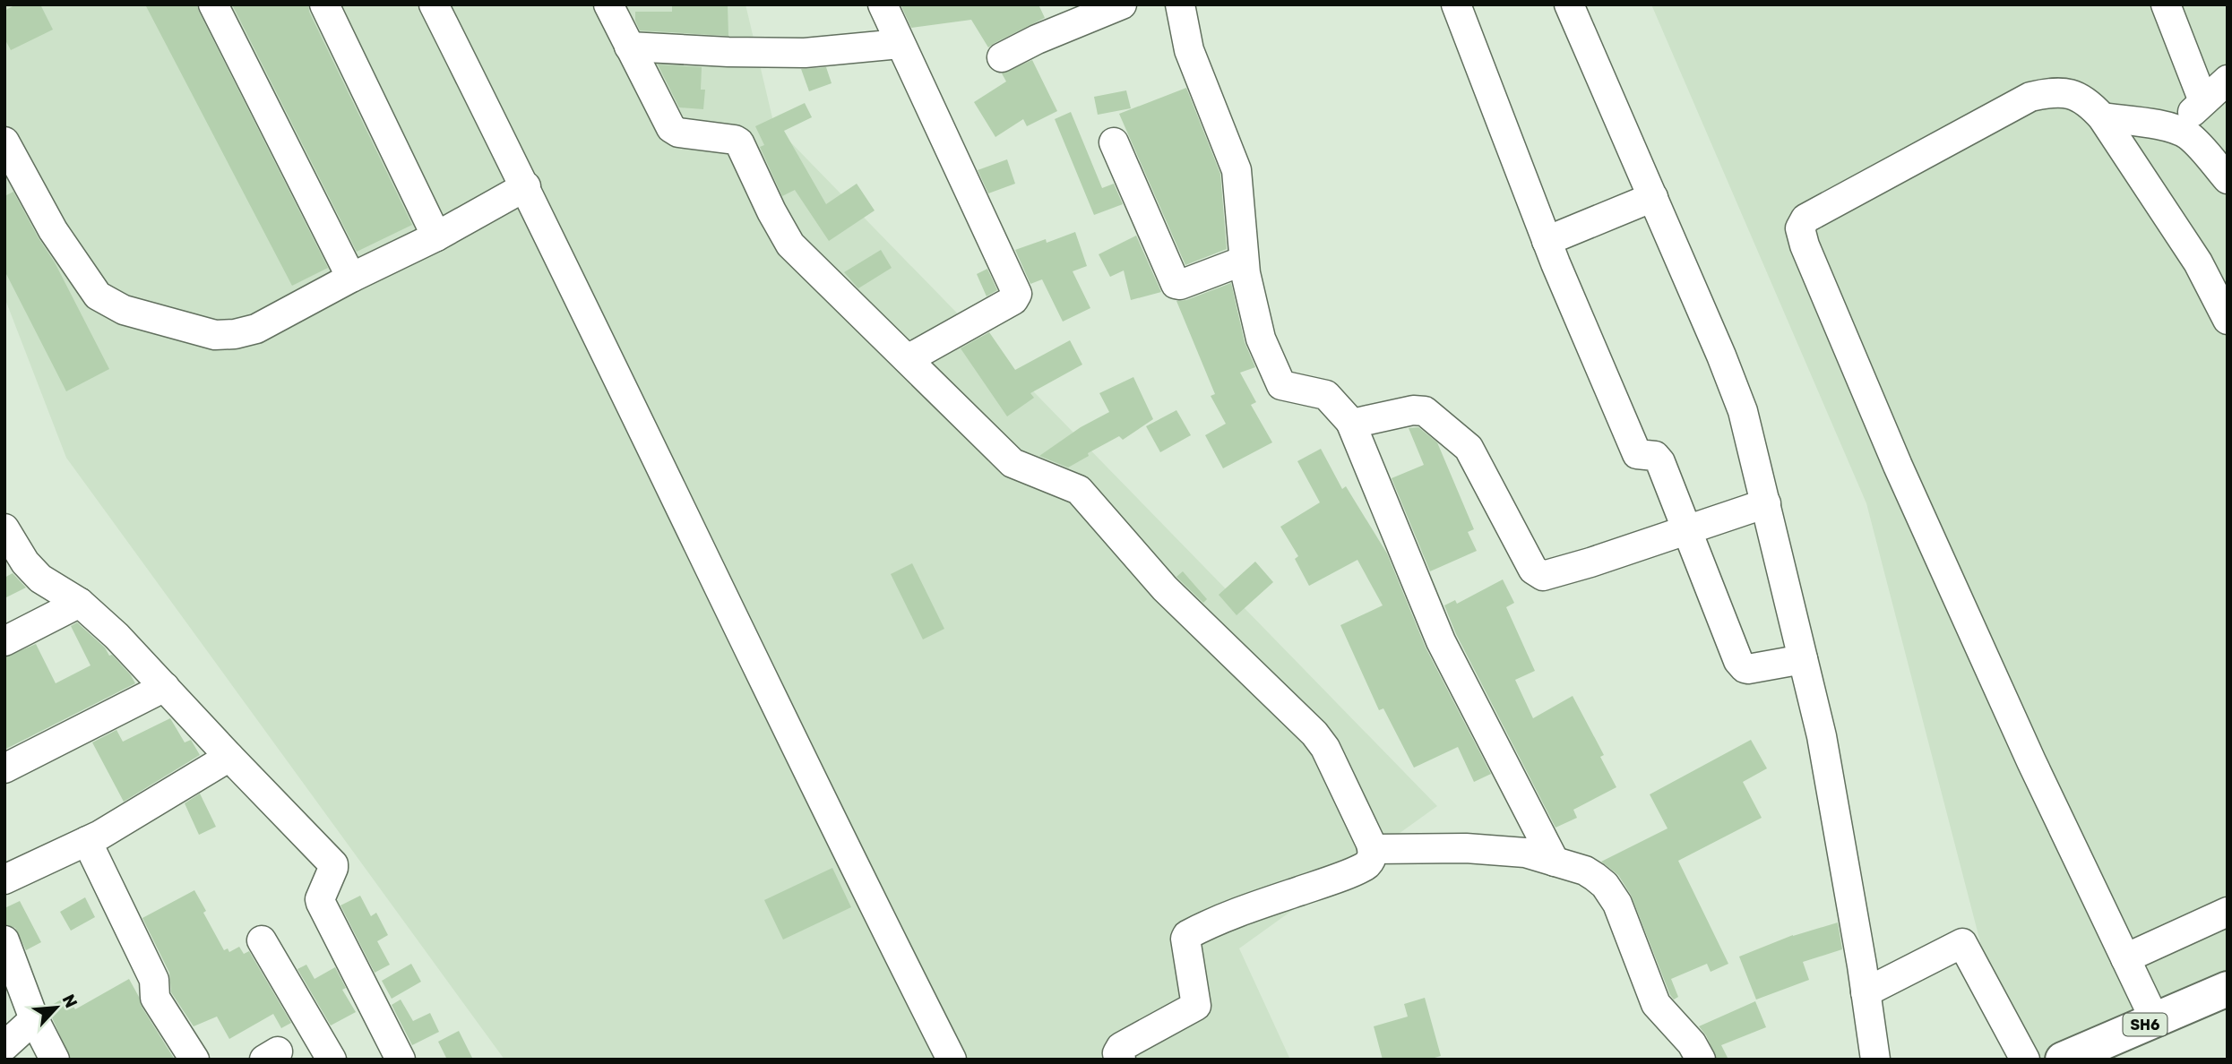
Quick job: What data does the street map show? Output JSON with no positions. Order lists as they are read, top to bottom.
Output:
{
  "streets": {
    "main road": ["SH6"]
  },
  "north": "top right"
}
